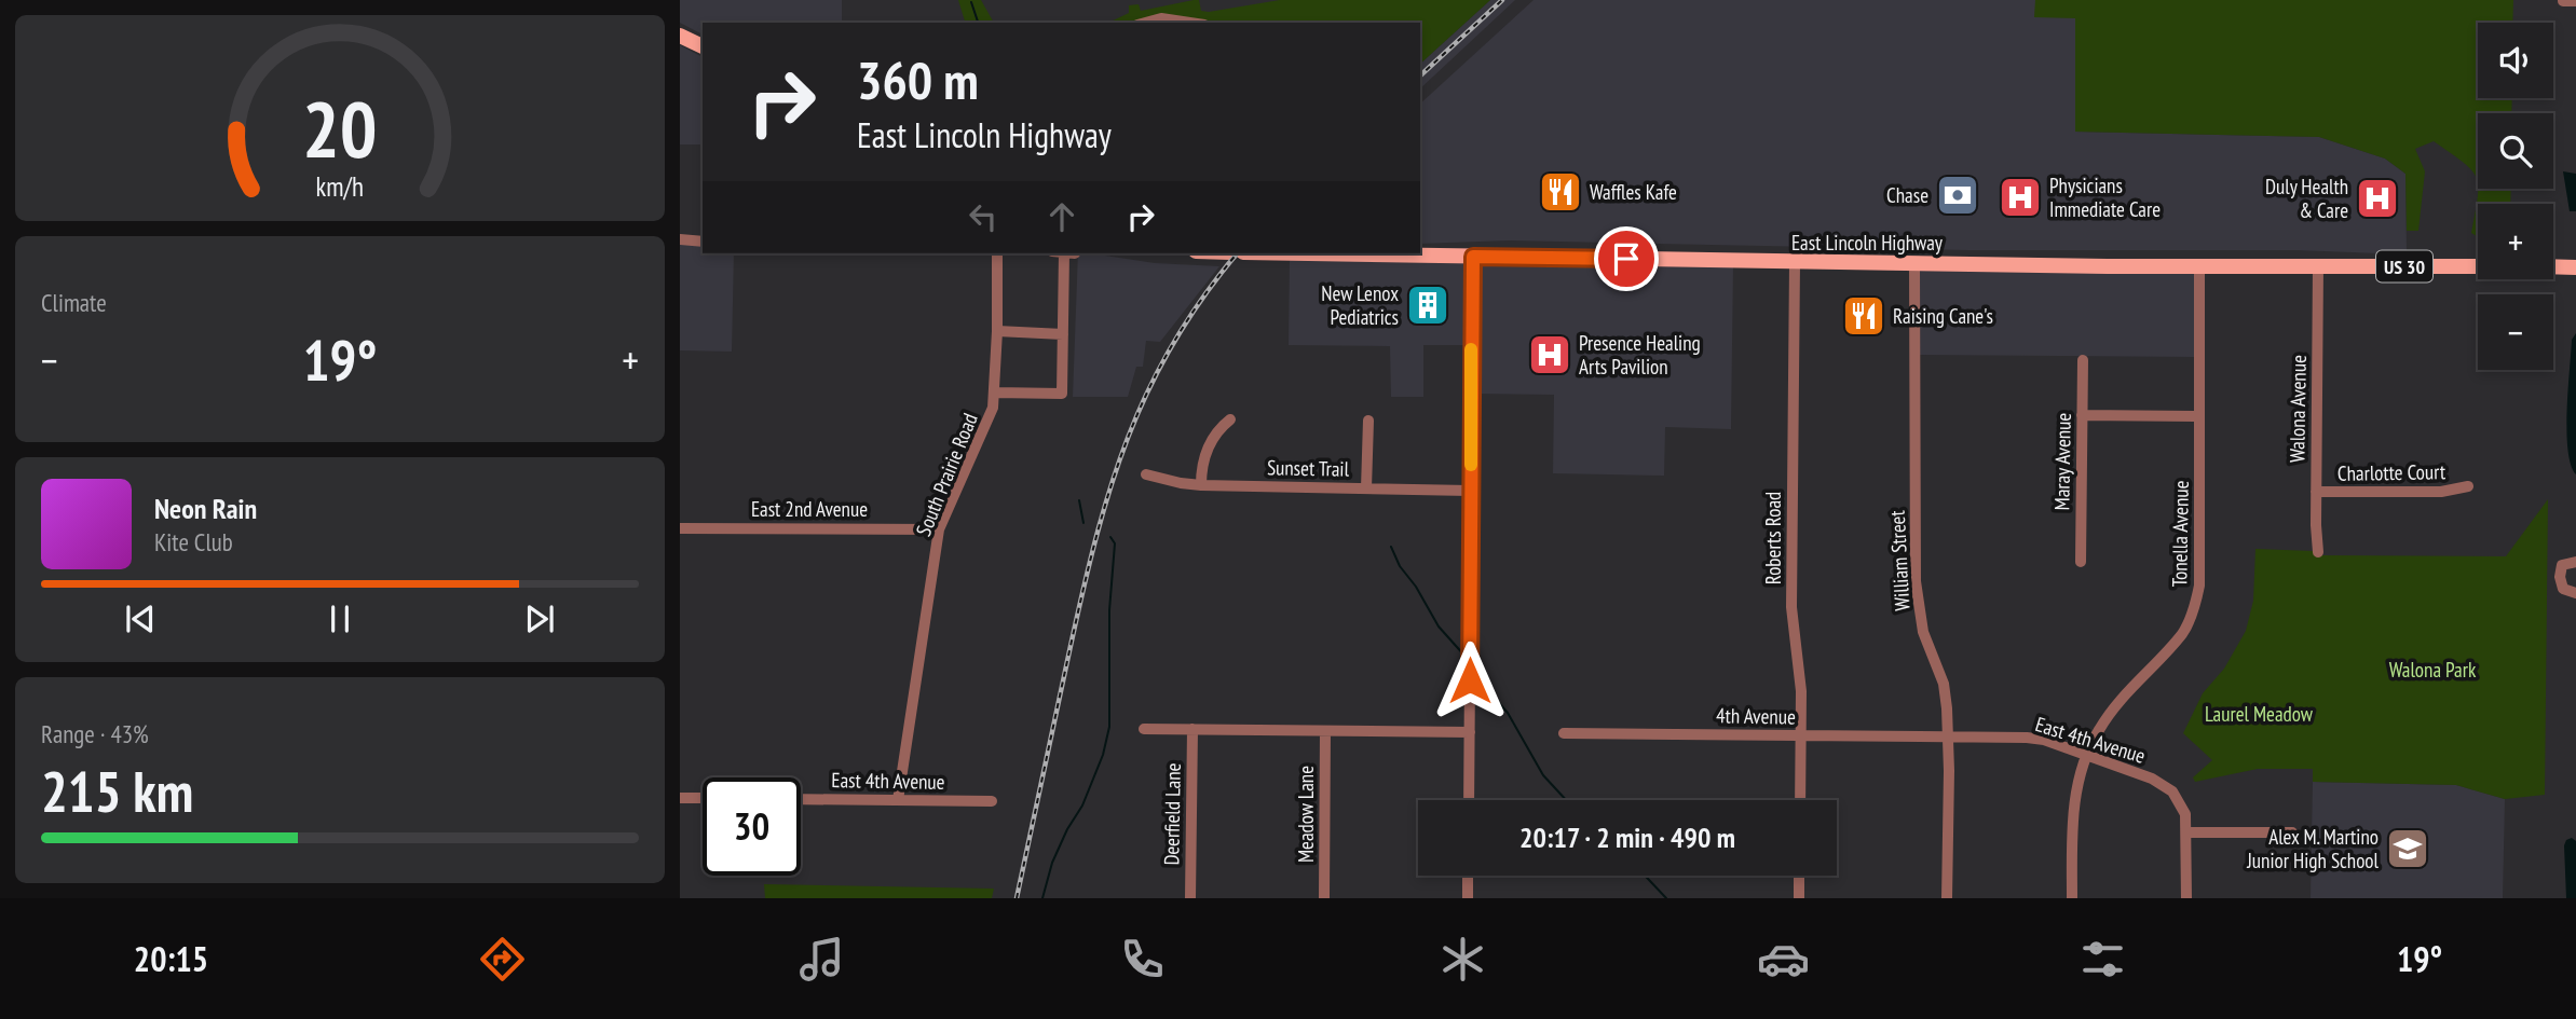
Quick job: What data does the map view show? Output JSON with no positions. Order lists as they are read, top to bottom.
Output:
{
  "streets": {
    "main road": ["East Lincoln Highway", "US 30"],
    "street": [
      "Walona Avenue",
      "Maray Avenue",
      "Sunset Trail",
      "Charlotte Court",
      "South Prairie Road",
      "East 2nd Avenue",
      "Tonella Avenue",
      "Roberts Road",
      "William Street",
      "4th Avenue",
      "East 4th Avenue",
      "Deerfield Lane",
      "Meadow Lane"
    ]
  },
  "crossings": [
    ["East Lincoln Highway", "Walona Avenue"],
    ["East Lincoln Highway", "Tonella Avenue"],
    ["East Lincoln Highway", "Roberts Road"],
    ["East Lincoln Highway", "William Street"],
    ["Walona Avenue", "Charlotte Court"],
    ["South Prairie Road", "East 2nd Avenue"],
    ["South Prairie Road", "East 4th Avenue"],
    ["Tonella Avenue", "East 4th Avenue"],
    ["Roberts Road", "4th Avenue"],
    ["William Street", "4th Avenue"],
    ["William Street", "East 4th Avenue"],
    ["4th Avenue", "East 4th Avenue"]
  ],
  "parks": ["Walona Park", "Laurel Meadow"],
  "places": {
    "restaurant": ["Waffles Kafe", "Raising Cane's"],
    "bank": ["Chase"],
    "hospital": ["Physicians Immediate Care", "Duly Health & Care", "Presence Healing Arts Pavilion"],
    "building": ["New Lenox Pediatrics"],
    "school or university": ["Alex M. Martino Junior High School"]
  },
  "page": {
    "map_buttons": ["+", "−"],
    "turn": ["360 m", "East Lincoln Highway"],
    "tile": [
      "Climate",
      ["Range · 43%", "215 km"]
    ],
    "heat": ["−", "19°", "+"],
    "song": ["Neon Rain", "Kite Club"],
    "limit": "30",
    "trip": "20:17 · 2 min · 490 m",
    "tabs": ["20:15", "19°"],
    "gauge": ["20", "km/h"]
  }
}
